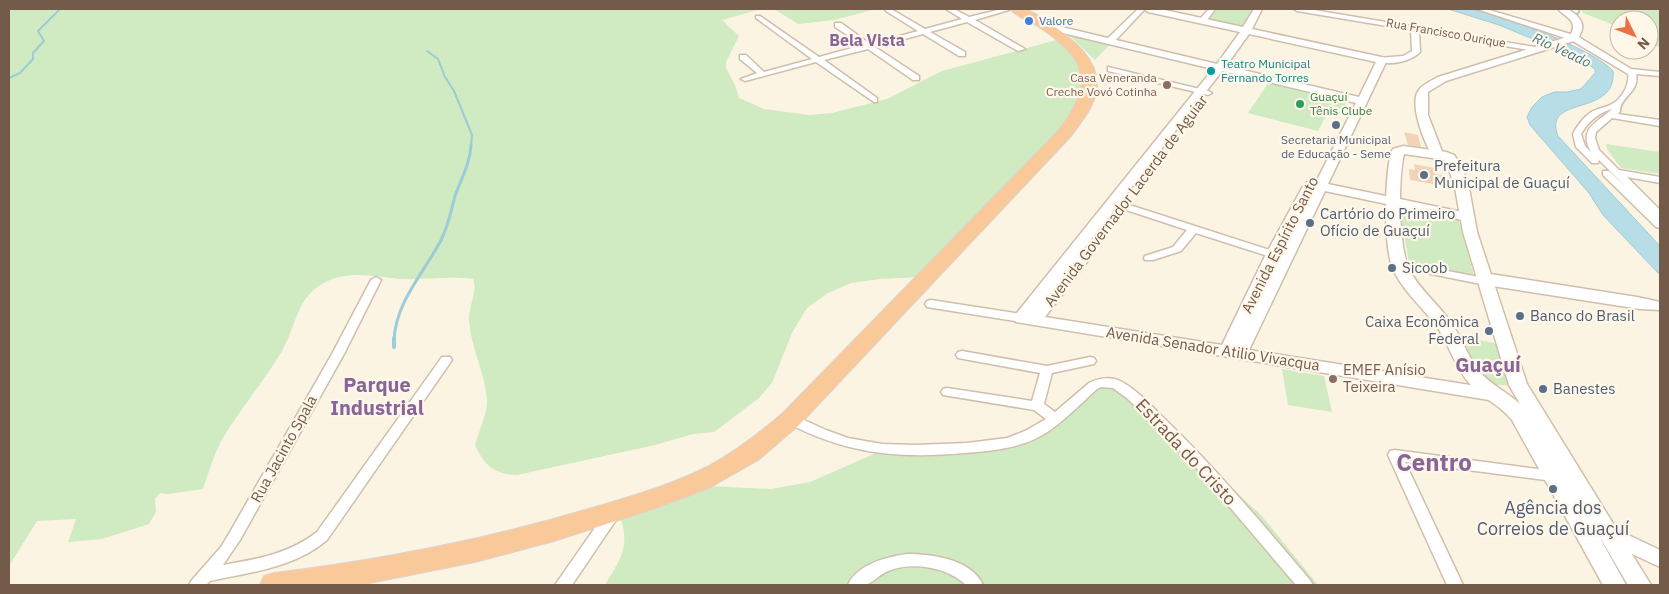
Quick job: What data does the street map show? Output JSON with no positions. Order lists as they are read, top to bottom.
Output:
{
  "streets": {
    "street": [
      "Rua Francisco Ourique",
      "Avenida Governador Lacerda de Aguiar",
      "Avenida Espírito Santo",
      "Avenida Senador Atilio Vivacqua",
      "Rua Jacinto Spala",
      "Estrada do Cristo"
    ]
  },
  "crossings": [
    ["Avenida Governador Lacerda de Aguiar", "Avenida Senador Atilio Vivacqua"],
    ["Avenida Espírito Santo", "Avenida Senador Atilio Vivacqua"]
  ],
  "districts": [
    "Bela Vista",
    "Guaçuí",
    "Parque Industrial",
    "Centro"
  ],
  "water": ["Rio Veado"],
  "places": [
    "Valore",
    "Teatro Municipal Fernando Torres",
    "Casa Veneranda Creche Vovó Cotinha",
    "Guaçuí Tênis Clube",
    "Secretaria Municipal de Educação - Seme",
    "Prefeitura Municipal de Guaçuí",
    "Cartório do Primeiro Ofício de Guaçuí",
    "Sicoob",
    "Banco do Brasil",
    "Caixa Econômica Federal",
    "EMEF Anísio Teixeira",
    "Banestes",
    "Agência dos Correios de Guaçuí"
  ],
  "north": "bottom right"
}
